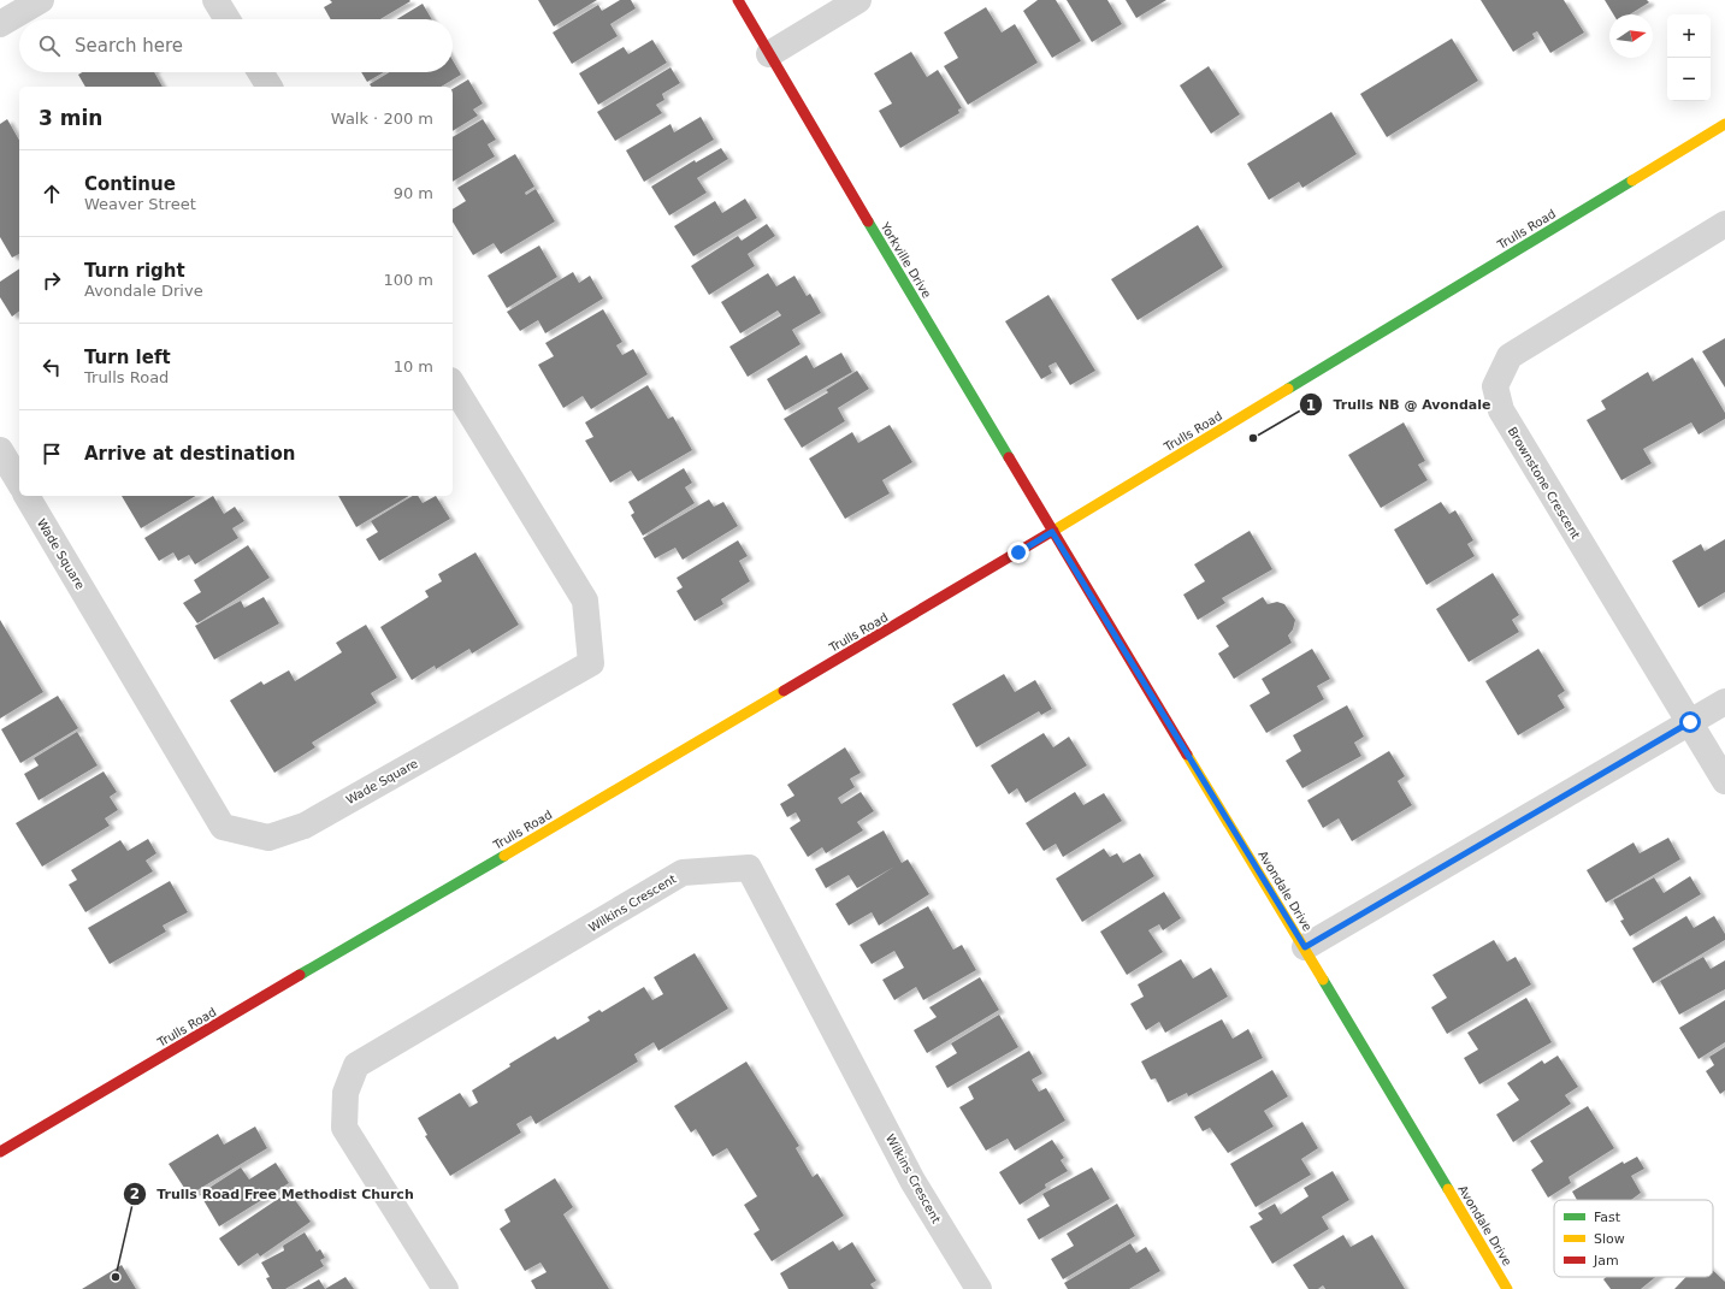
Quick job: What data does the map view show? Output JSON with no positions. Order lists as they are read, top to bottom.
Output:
{
  "streets": {
    "street": [
      "Trulls Road",
      "Yorkville Drive",
      "Brownstone Crescent",
      "Wade Square",
      "Avondale Drive",
      "Wilkins Crescent"
    ]
  },
  "crossings": [
    ["Trulls Road", "Yorkville Drive"],
    ["Trulls Road", "Avondale Drive"],
    ["Yorkville Drive", "Avondale Drive"]
  ],
  "places": ["Trulls NB @ Avondale", "Trulls Road Free Methodist Church"],
  "legend": ["Fast", "Slow", "Jam"],
  "north": "right",
  "page": {
    "map_buttons": ["+", "−"],
    "search": "Search here",
    "heading": ["3 min", "Walk · 200 m"],
    "list": [
      ["Continue", "Weaver Street", "90 m"],
      ["Turn right", "Avondale Drive", "100 m"],
      ["Turn left", "Trulls Road", "10 m"],
      "Arrive at destination"
    ]
  }
}
